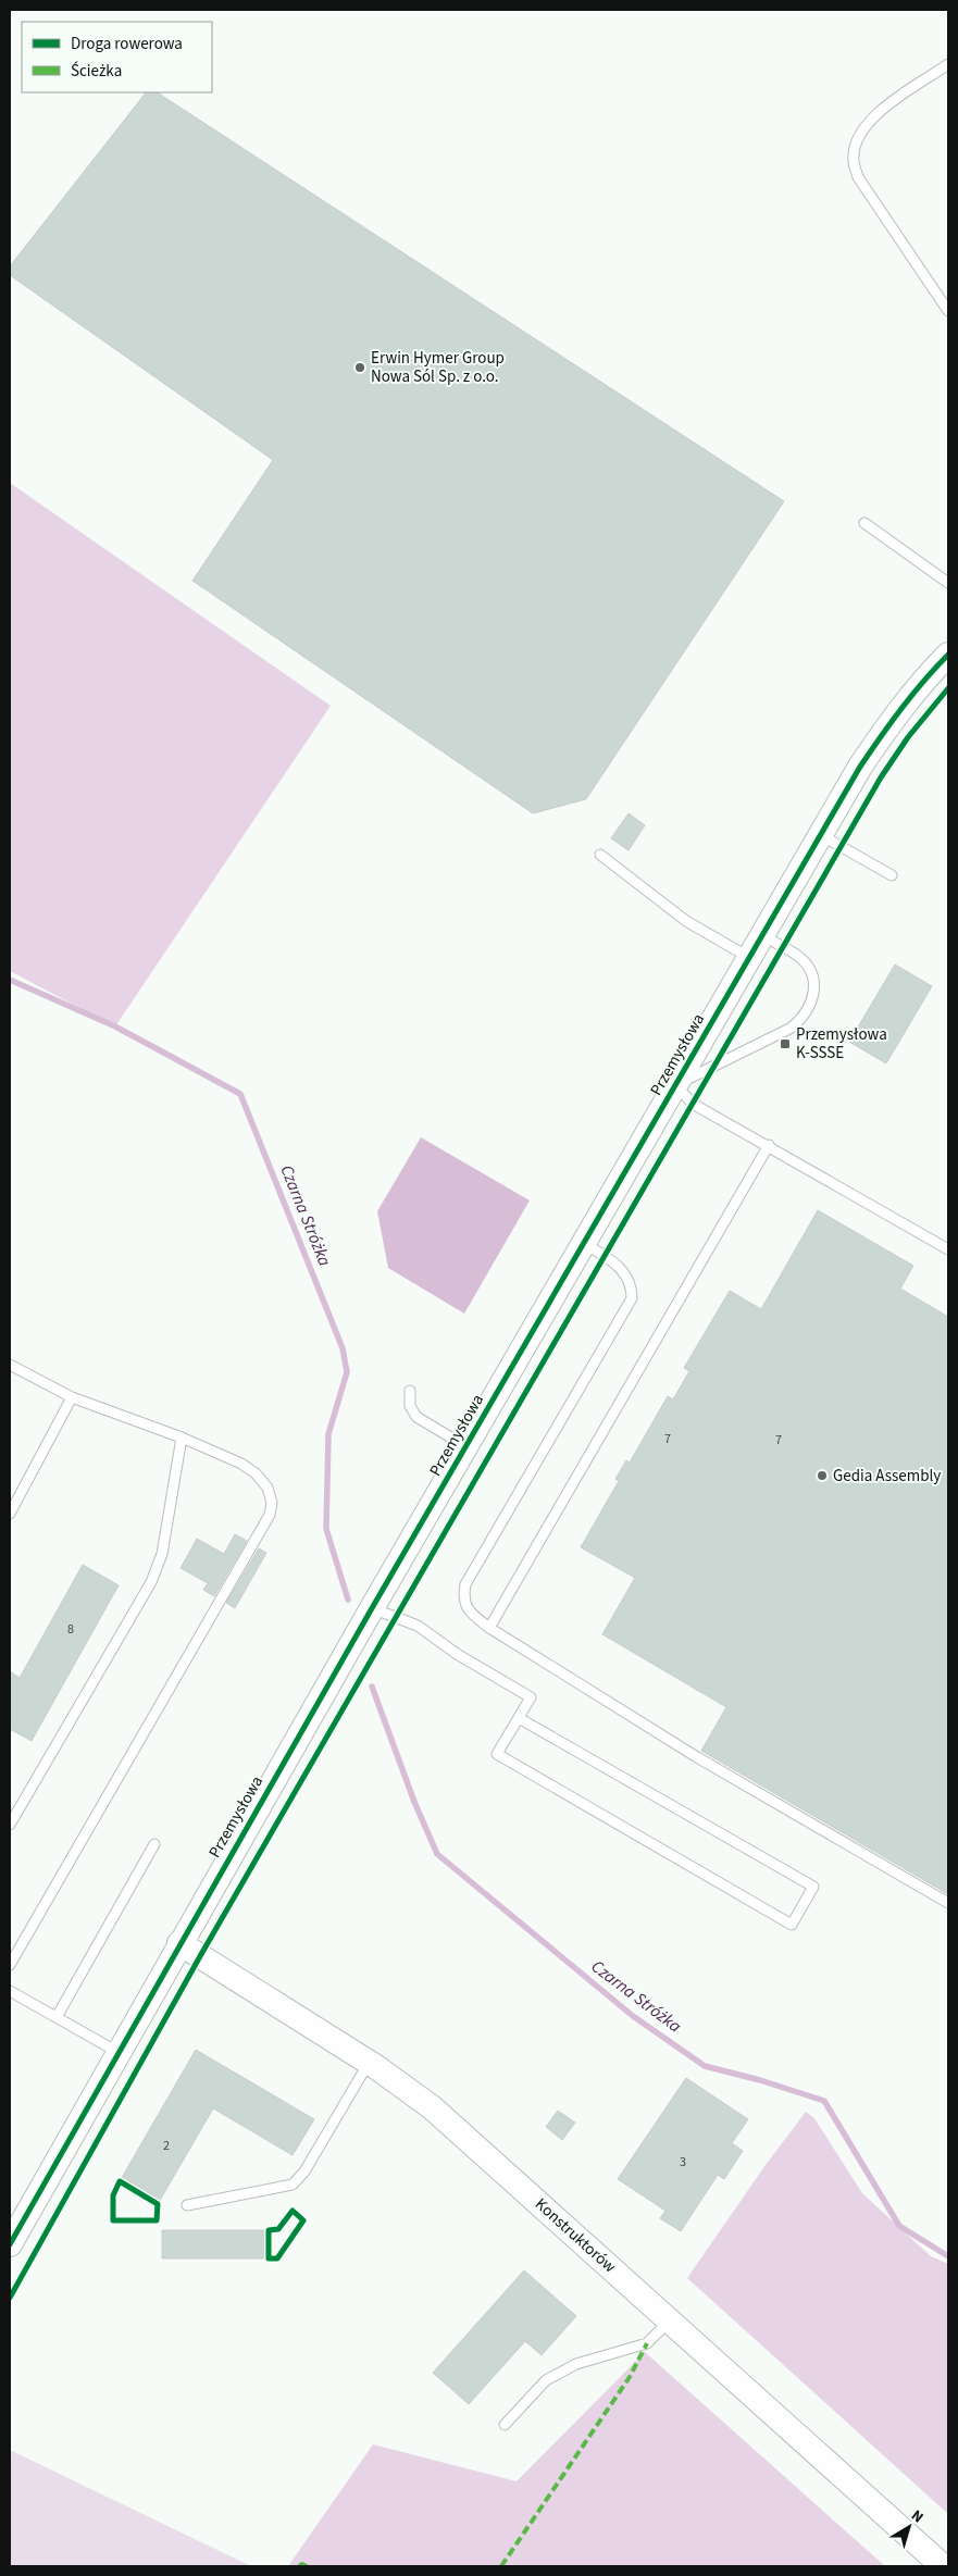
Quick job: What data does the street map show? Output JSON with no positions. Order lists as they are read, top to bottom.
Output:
{
  "streets": {
    "street": ["Przemysłowa", "Konstruktorów"]
  },
  "crossings": [
    ["Przemysłowa", "Konstruktorów"]
  ],
  "water": ["Czarna Stróżka"],
  "places": {
    "other": ["Erwin Hymer Group Nowa Sól Sp. z o.o.", "Gedia Assembly"],
    "transit": ["Przemysłowa K-SSSE"]
  },
  "house_numbers": [
    "7",
    "7",
    "8",
    "2",
    "3"
  ],
  "legend": ["Droga rowerowa", "Ścieżka"],
  "north": "top right"
}
